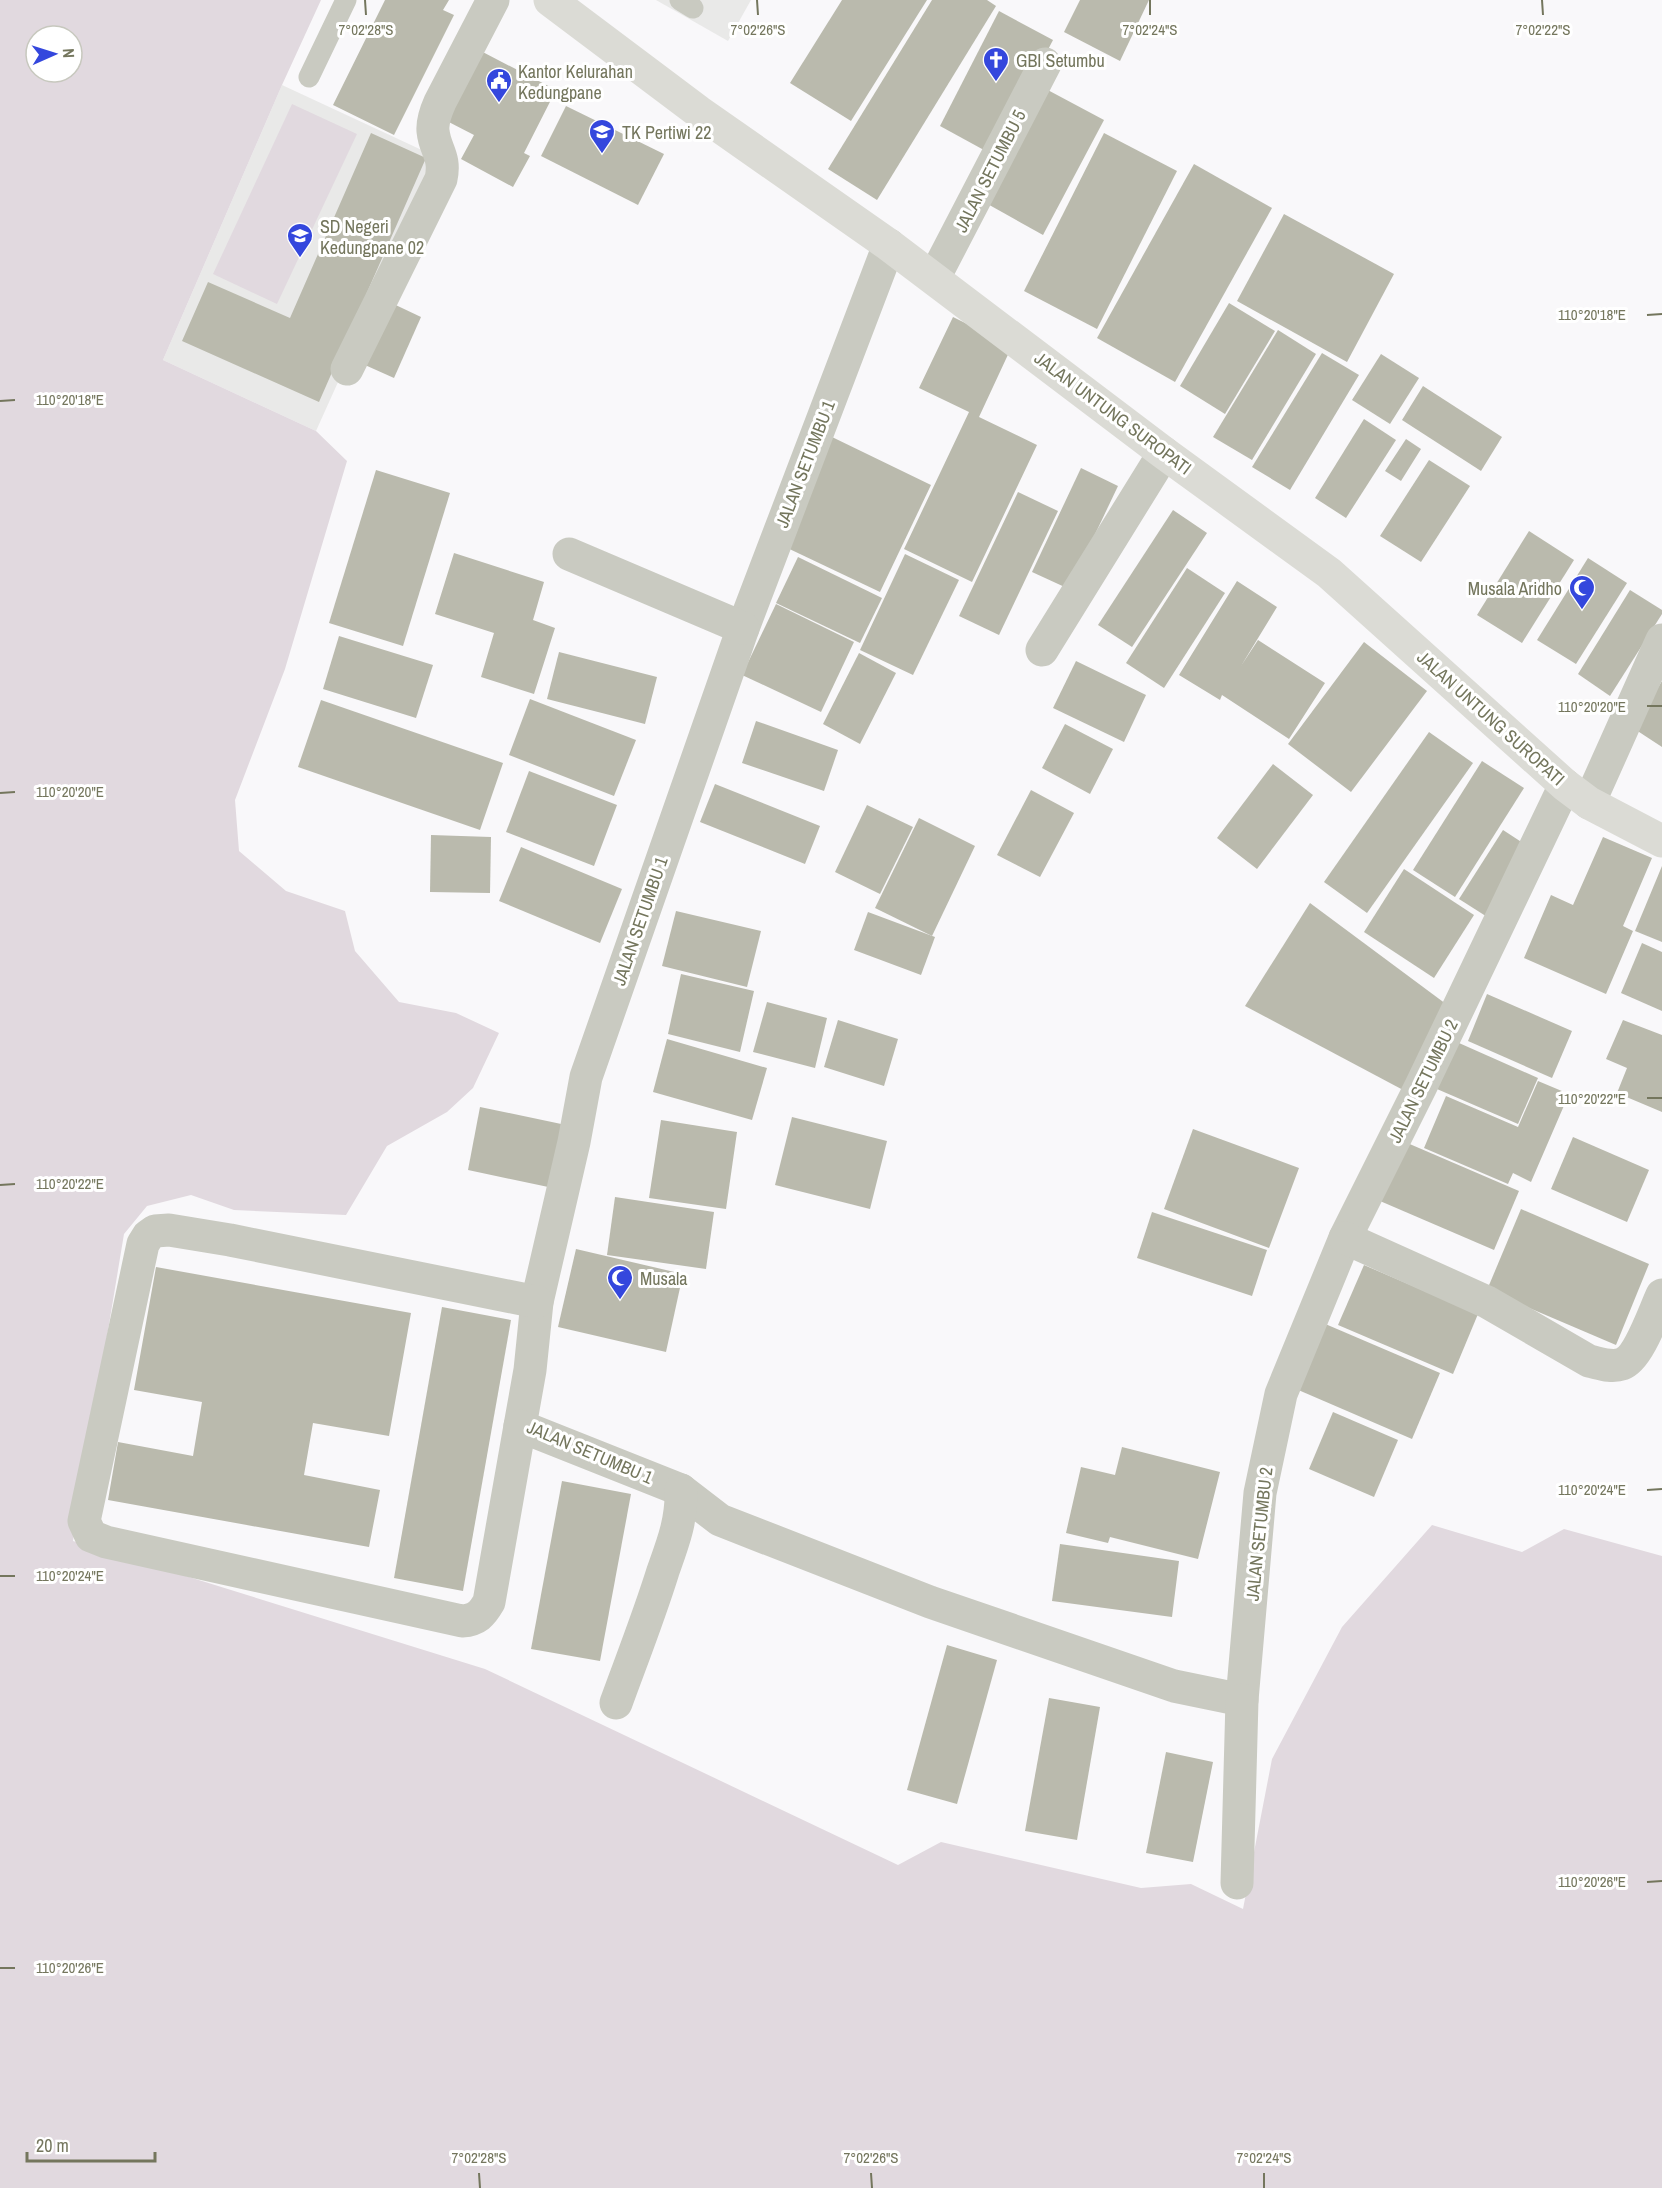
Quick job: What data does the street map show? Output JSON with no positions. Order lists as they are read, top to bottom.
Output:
{
  "streets": {
    "main road": ["JALAN UNTUNG SUROPATI"],
    "street": ["JALAN SETUMBU 5", "JALAN SETUMBU 1", "JALAN SETUMBU 2"]
  },
  "crossings": [
    ["JALAN SETUMBU 5", "JALAN UNTUNG SUROPATI"],
    ["JALAN UNTUNG SUROPATI", "JALAN SETUMBU 1"],
    ["JALAN UNTUNG SUROPATI", "JALAN SETUMBU 2"]
  ],
  "places": {
    "church": ["GBI Setumbu"],
    "public building": ["Kantor Kelurahan Kedungpane"],
    "school or university": ["TK Pertiwi 22", "SD Negeri Kedungpane 02"],
    "mosque": ["Musala Aridho", "Musala"]
  },
  "scale_bar": "20 m",
  "north": "right",
  "coordinates": [
    "7°02'28\"S",
    "7°02'26\"S",
    "7°02'24\"S",
    "7°02'22\"S",
    "110°20'18\"E",
    "110°20'20\"E",
    "110°20'22\"E",
    "110°20'24\"E",
    "110°20'26\"E"
  ]
}
